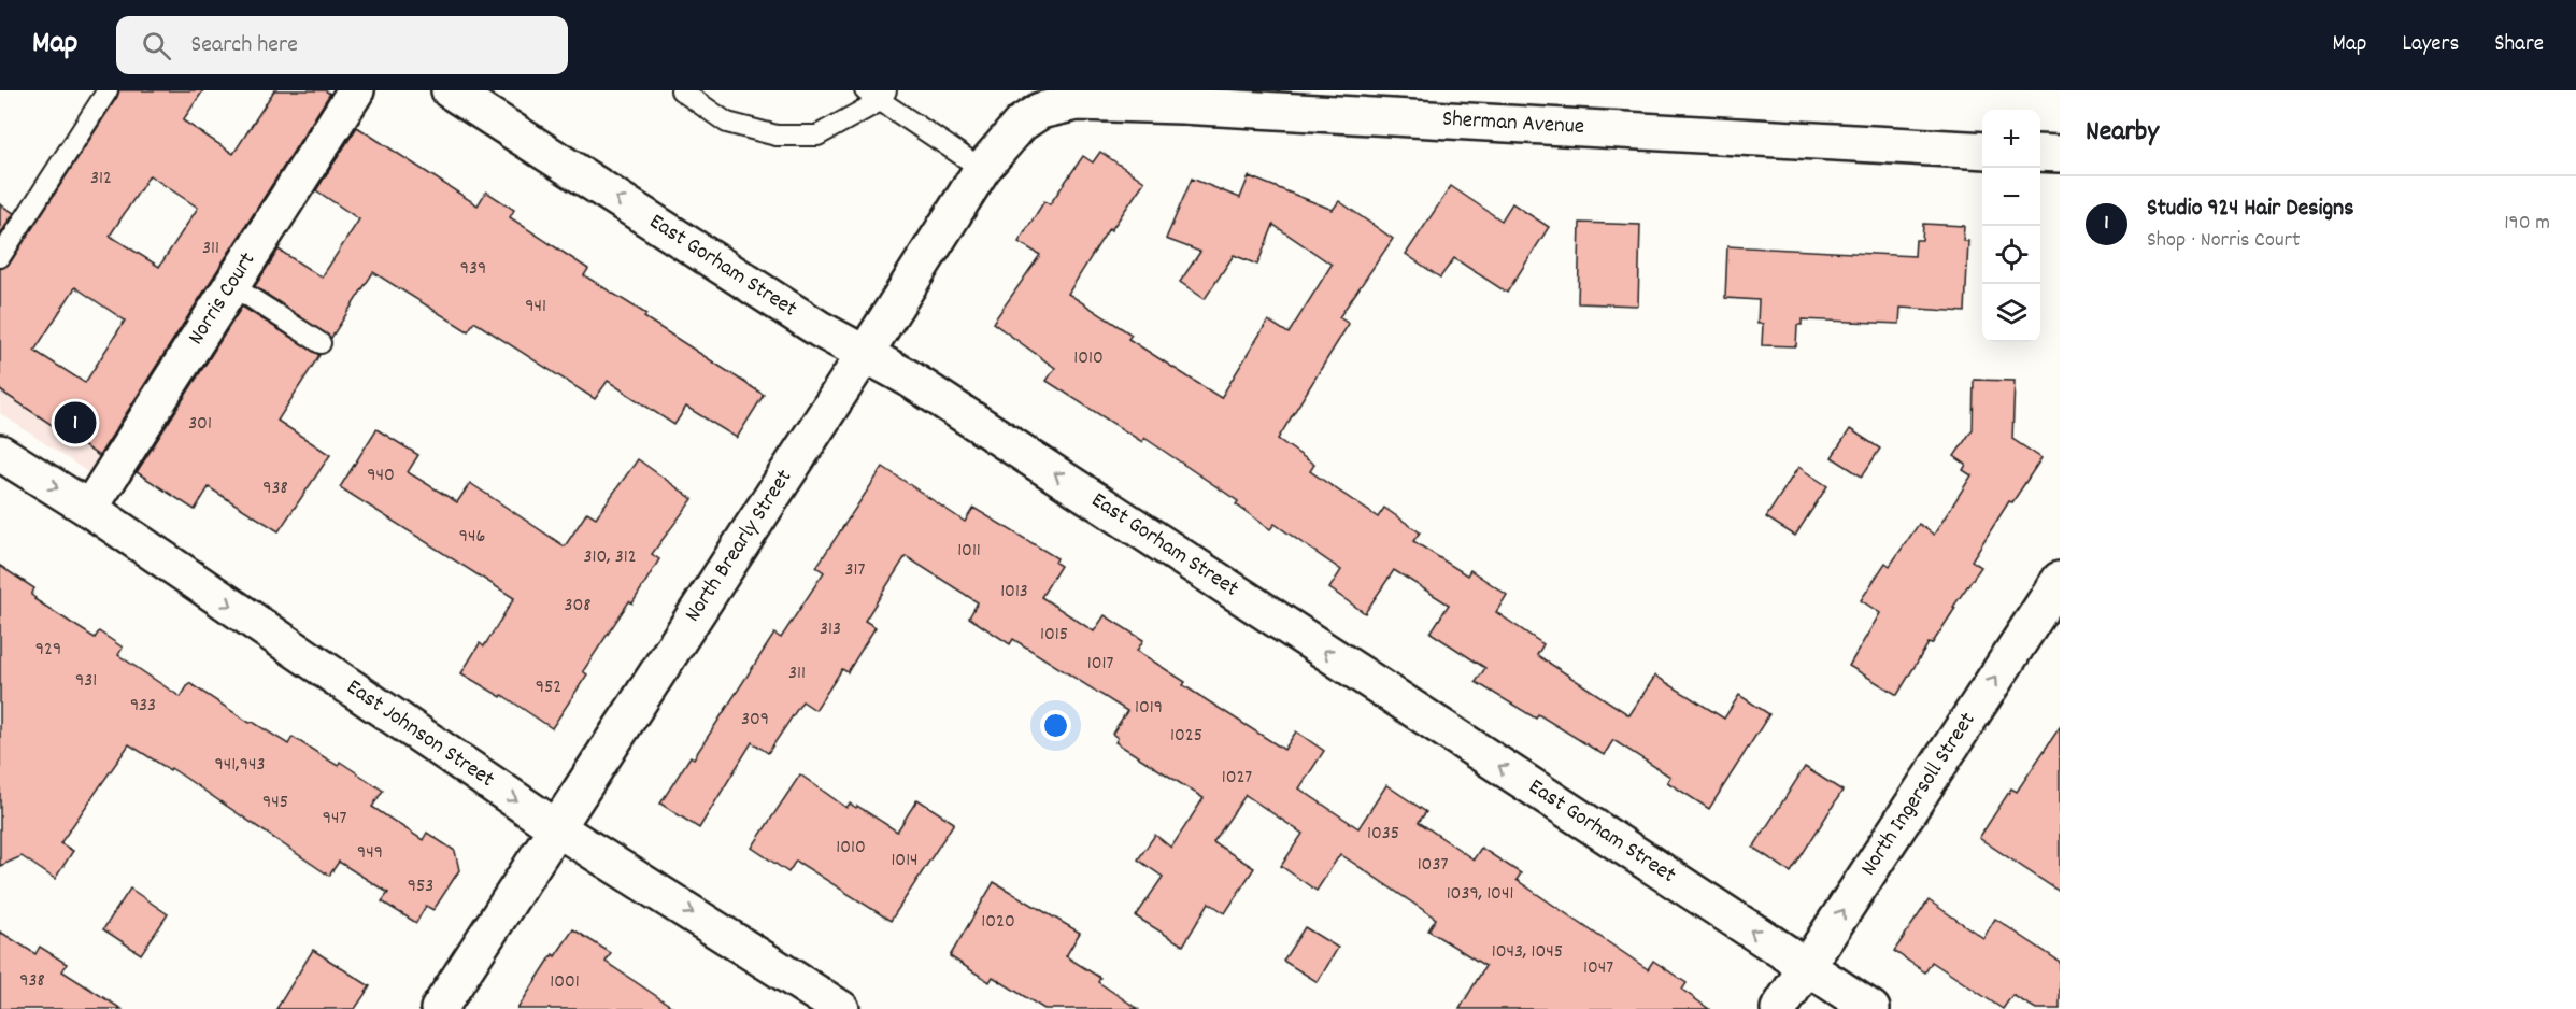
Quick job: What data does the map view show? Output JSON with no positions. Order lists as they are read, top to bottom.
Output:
{
  "streets": {
    "street": [
      "Sherman Avenue",
      "East Gorham Street",
      "Norris Court",
      "North Brearly Street",
      "East Johnson Street",
      "North Ingersoll Street"
    ]
  },
  "crossings": [
    ["Sherman Avenue", "North Brearly Street"],
    ["East Gorham Street", "North Brearly Street"],
    ["East Gorham Street", "North Ingersoll Street"],
    ["Norris Court", "East Johnson Street"],
    ["North Brearly Street", "East Johnson Street"]
  ],
  "one_way": ["East Gorham Street", "East Johnson Street", "North Ingersoll Street"],
  "house_numbers": [
    "312",
    "311",
    "939",
    "941",
    "1010",
    "301",
    "940",
    "938",
    "946",
    "1011",
    "310, 312",
    "317",
    "1013",
    "308",
    "313",
    "1015",
    "929",
    "1017",
    "311",
    "931",
    "952",
    "933",
    "1019",
    "309",
    "1025",
    "941,943",
    "1027",
    "945",
    "947",
    "1035",
    "1010",
    "949",
    "1014",
    "1037",
    "953",
    "1039, 1041",
    "1020",
    "1043, 1045",
    "1047",
    "938",
    "1001"
  ],
  "page": {
    "header": "Map",
    "search": "Search here",
    "nav": ["Map", "Layers", "Share"],
    "heading": "Nearby",
    "map_buttons": ["+", "−"],
    "list": [
      {
        "mark": "1",
        "name": "Studio 924 Hair Designs",
        "note": "Shop · Norris Court",
        "value": "190 m"
      }
    ],
    "pins": "1"
  }
}
